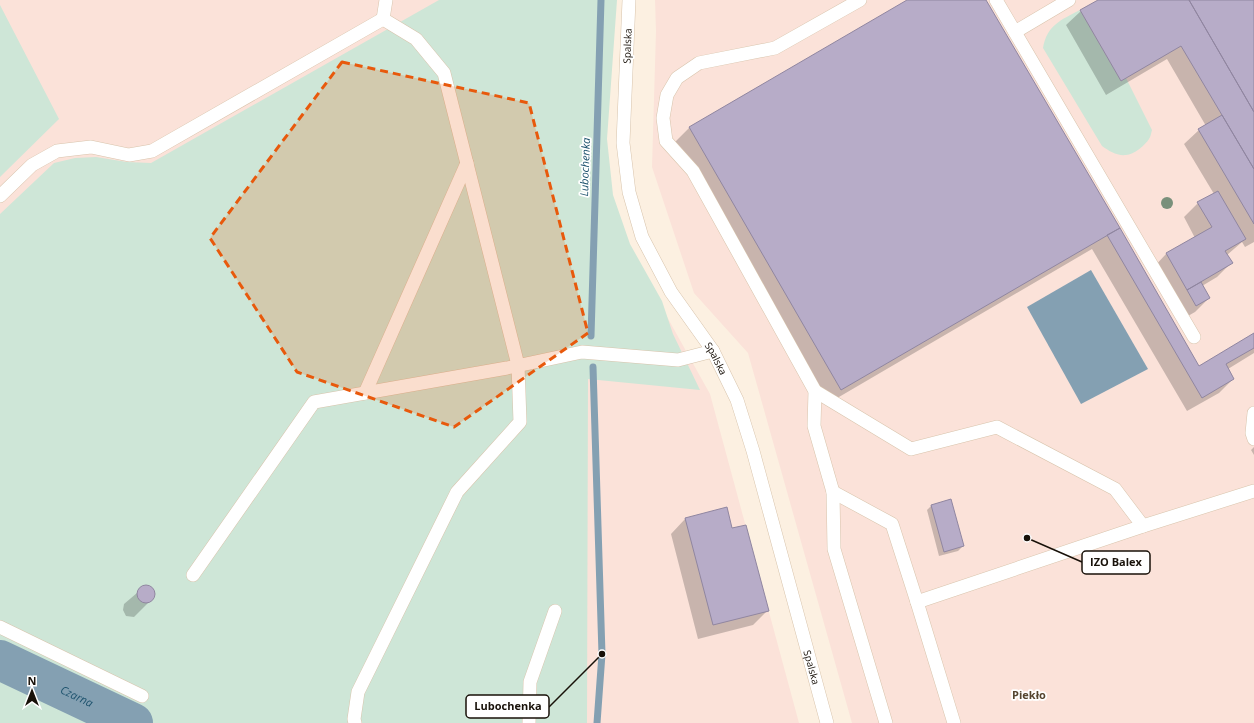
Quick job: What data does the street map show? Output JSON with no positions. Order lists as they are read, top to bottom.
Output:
{
  "streets": {
    "lane": ["Spalska"]
  },
  "districts": ["Piekło"],
  "water": ["Lubochenka", "Czarna"],
  "places": ["IZO Balex", "Lubochenka"],
  "north": "top"
}
